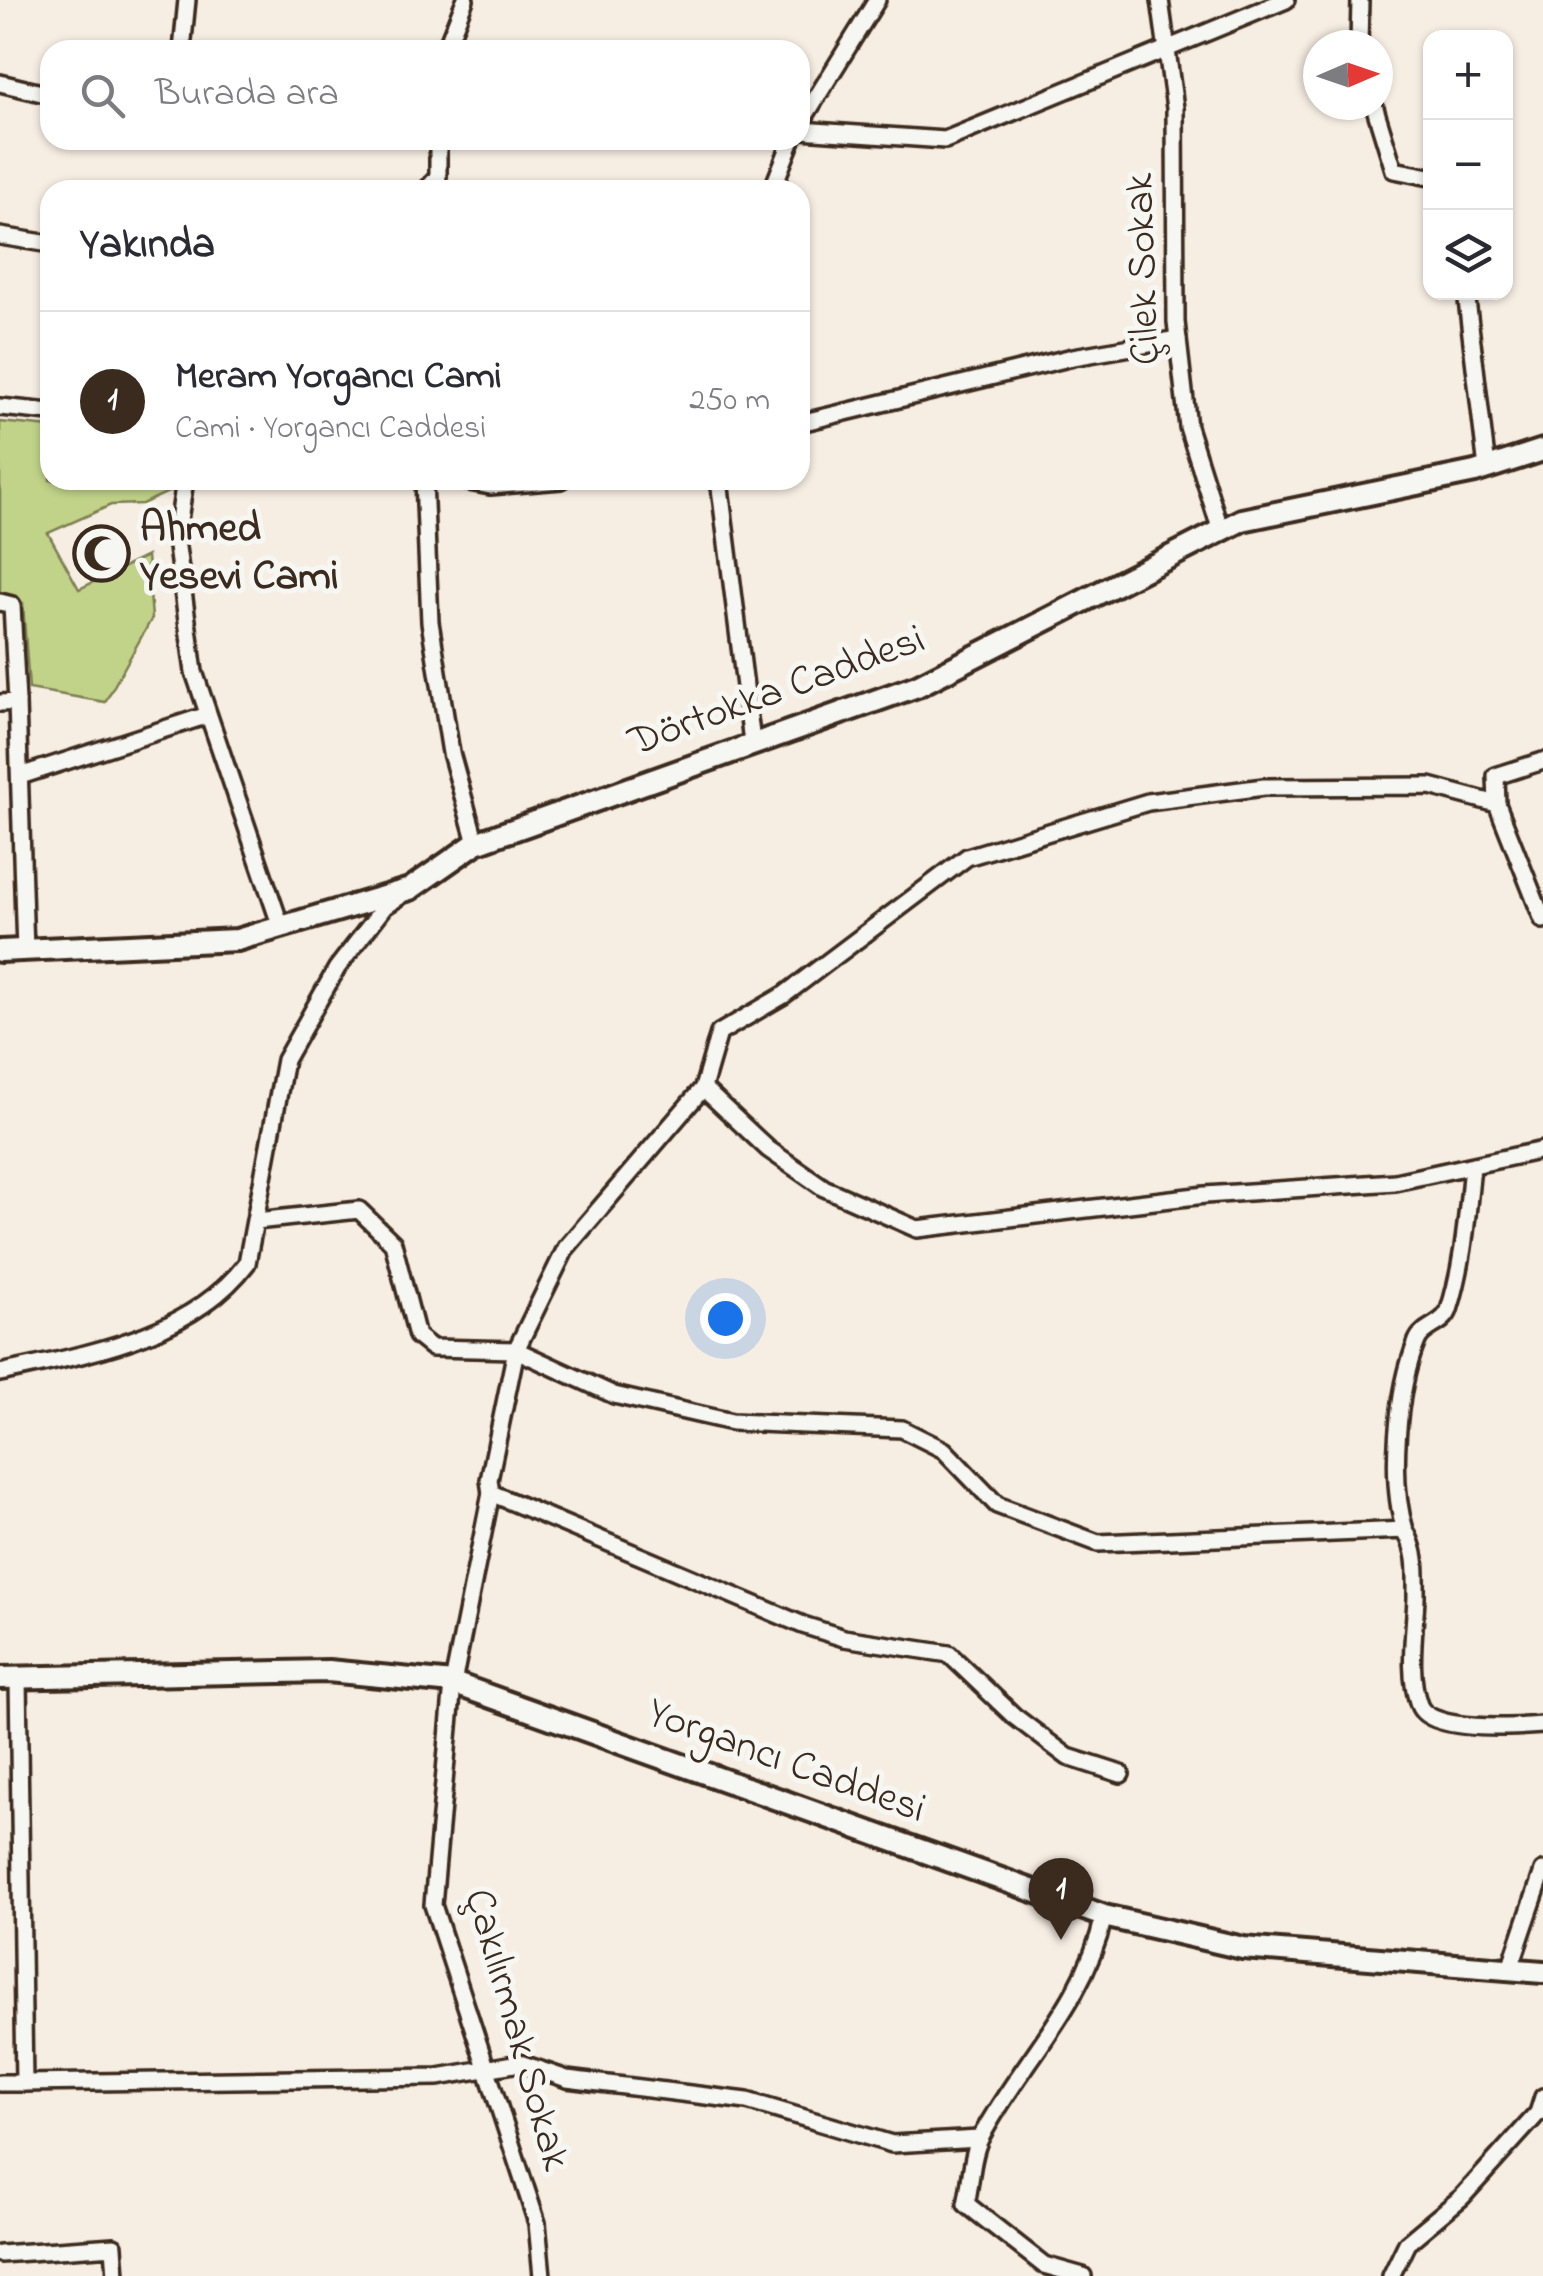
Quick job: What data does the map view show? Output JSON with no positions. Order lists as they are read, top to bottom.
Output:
{
  "streets": {
    "street": [
      "Çilek Sokak",
      "Dörtokka Caddesi",
      "Yorgancı Caddesi",
      "Çakılırmak Sokak"
    ]
  },
  "crossings": [
    ["Çilek Sokak", "Dörtokka Caddesi"],
    ["Yorgancı Caddesi", "Çakılırmak Sokak"]
  ],
  "places": {
    "mosque": ["Ahmed Yesevi Cami"]
  },
  "north": "right",
  "page": {
    "map_buttons": ["+", "−"],
    "search": "Burada ara",
    "heading": "Yakında",
    "list": [
      {
        "mark": "1",
        "name": "Meram Yorgancı Cami",
        "note": "Cami · Yorgancı Caddesi",
        "value": "250 m"
      }
    ],
    "pins": "1"
  }
}
